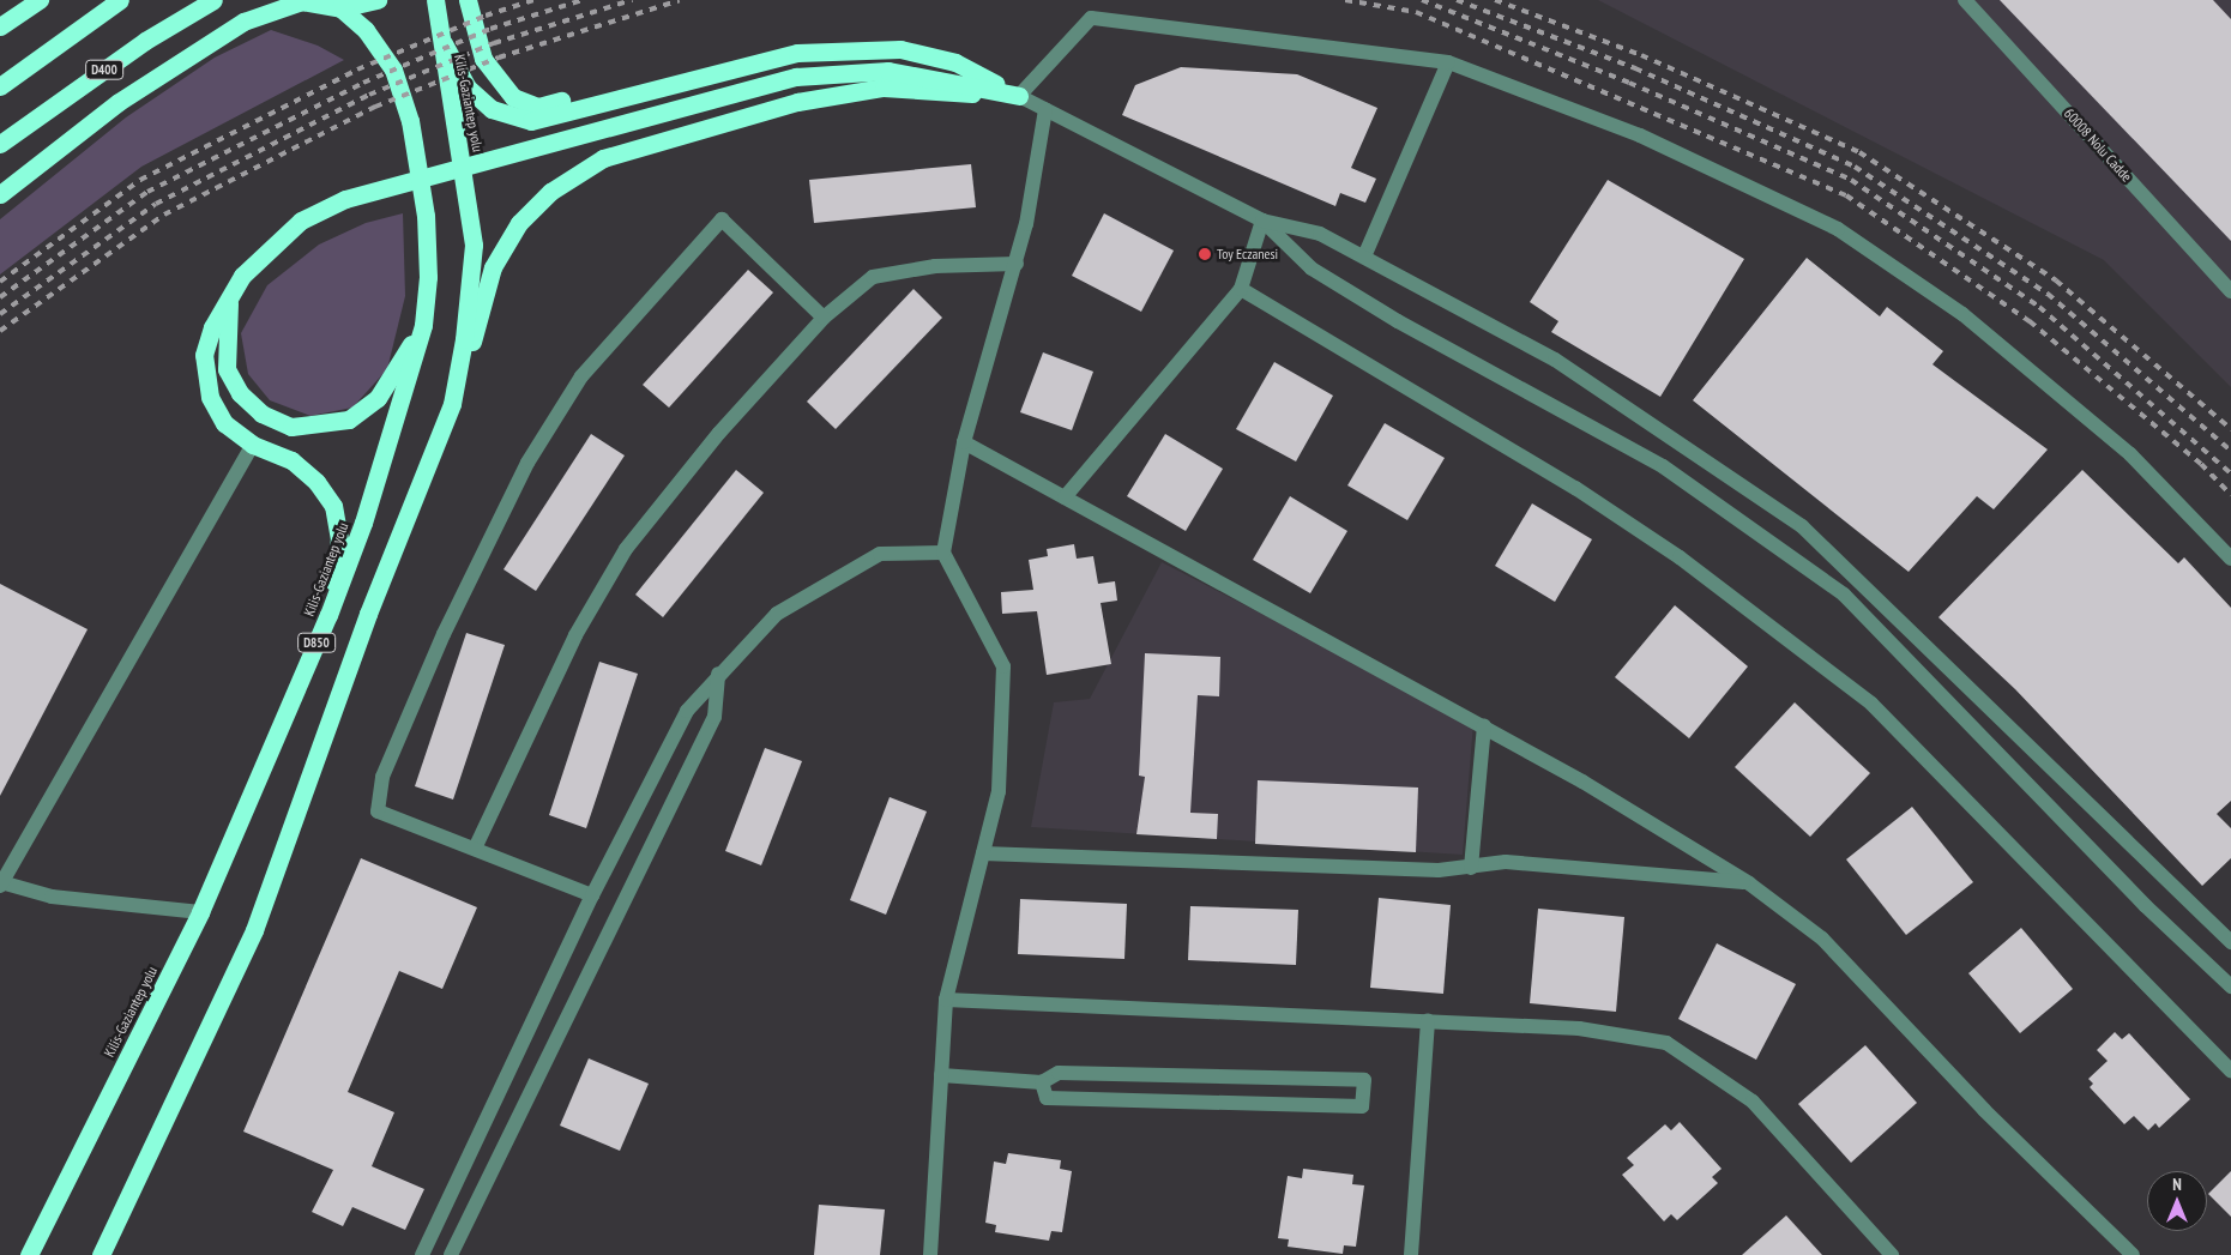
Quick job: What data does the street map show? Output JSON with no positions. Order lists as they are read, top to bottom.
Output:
{
  "streets": {
    "highway": ["D400", "Kilis-Gaziantep yolu", "D850"],
    "street": ["60008 Nolu Cadde"]
  },
  "places": ["Toy Eczanesi"],
  "north": "top"
}
